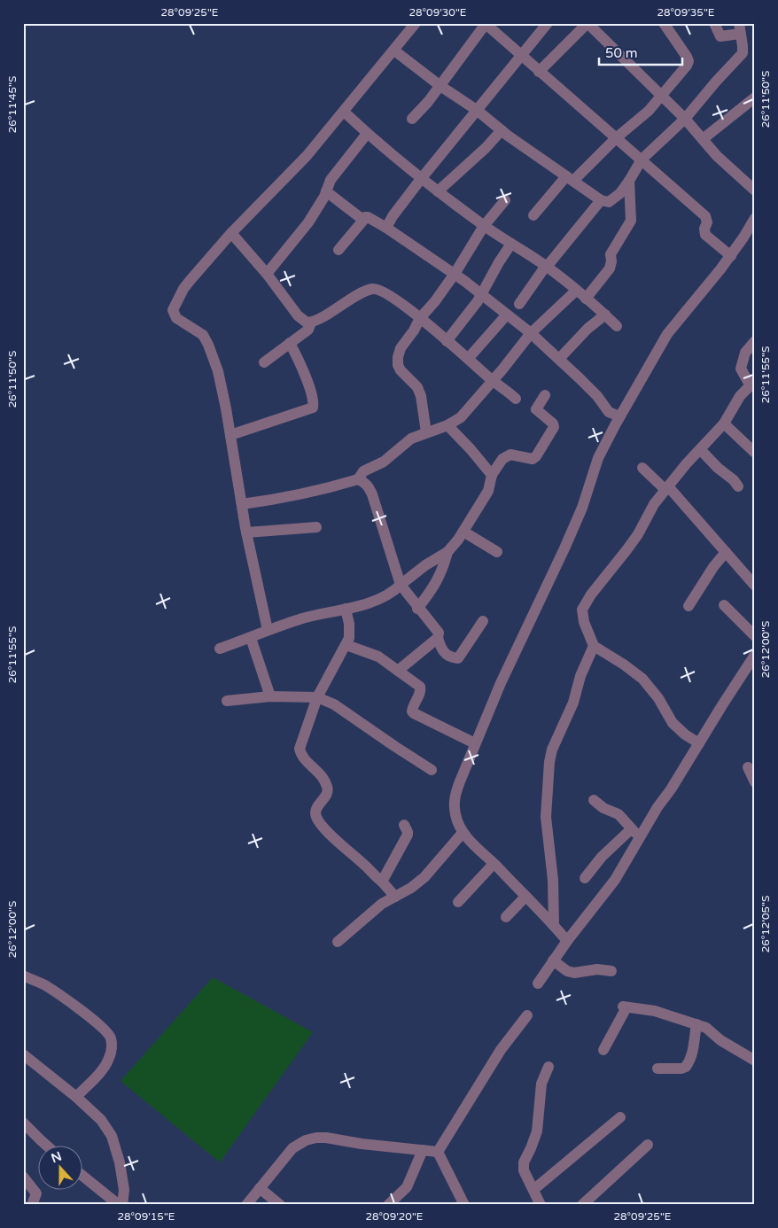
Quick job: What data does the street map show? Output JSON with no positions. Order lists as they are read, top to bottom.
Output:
{
  "scale_bar": "50 m",
  "north": "top",
  "coordinates": [
    "28°09'25\"E",
    "28°09'30\"E",
    "28°09'35\"E",
    "26°11'50\"S",
    "26°11'45\"S",
    "26°11'55\"S",
    "26°12'00\"S",
    "26°12'05\"S",
    "28°09'15\"E",
    "28°09'20\"E"
  ]
}
